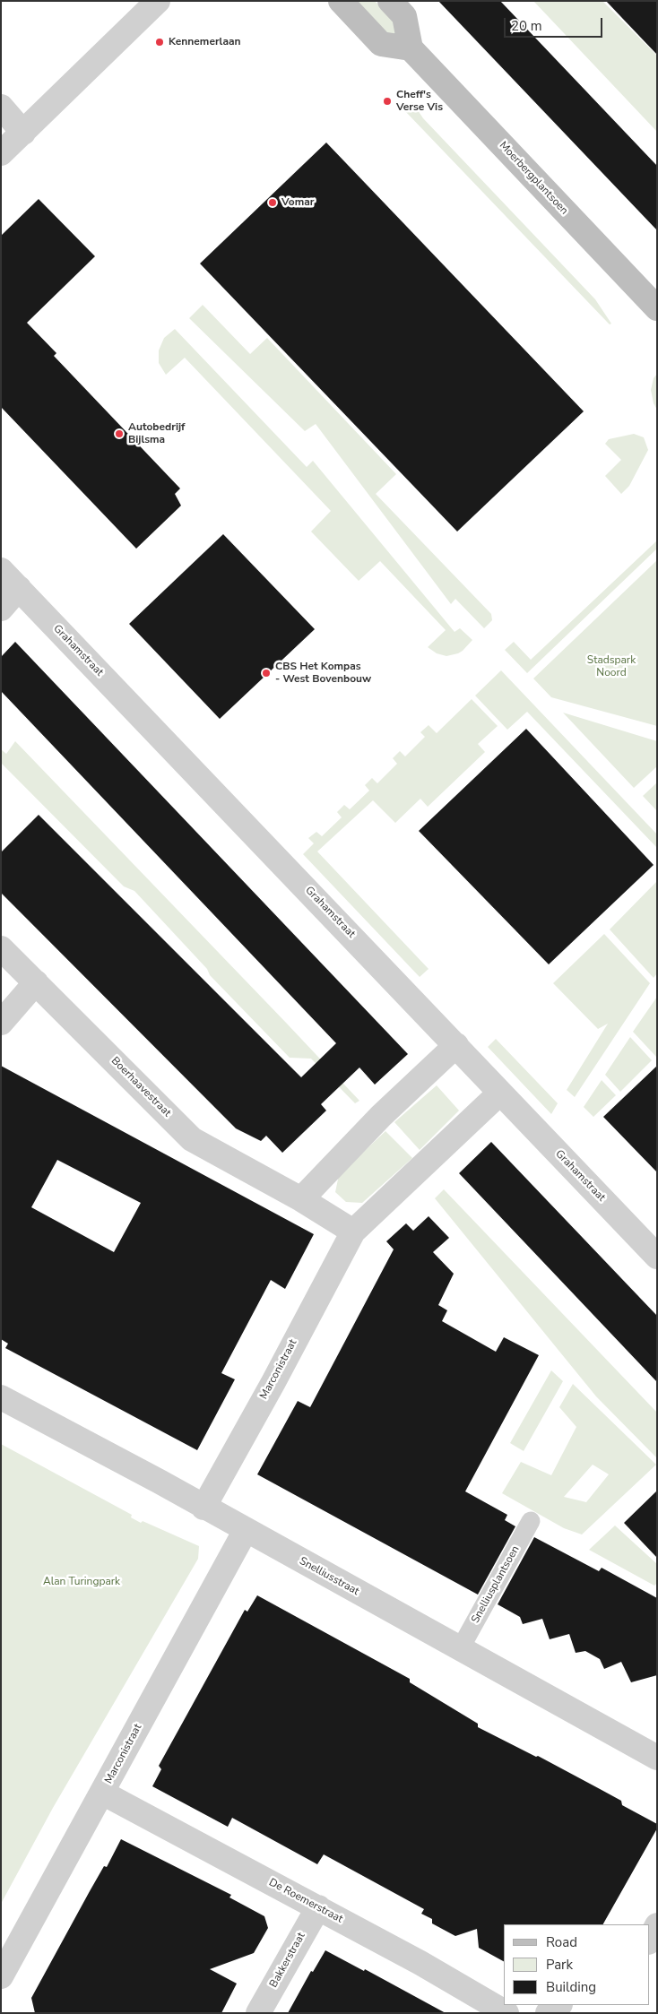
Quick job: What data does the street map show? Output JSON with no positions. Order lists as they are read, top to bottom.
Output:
{
  "streets": {
    "street": [
      "Moerbergplantsoen",
      "Grahamstraat",
      "Boerhaavestraat",
      "Marconistraat",
      "Snelliusstraat",
      "De Roemerstraat",
      "Bakkerstraat"
    ],
    "lane": ["Snelliusplantsoen"]
  },
  "crossings": [
    ["Grahamstraat", "Marconistraat"],
    ["Marconistraat", "Snelliusstraat"],
    ["Marconistraat", "De Roemerstraat"],
    ["Snelliusstraat", "Snelliusplantsoen"],
    ["De Roemerstraat", "Bakkerstraat"]
  ],
  "parks": ["Stadspark Noord", "Alan Turingpark"],
  "places": [
    "Kennemerlaan",
    "Cheff's Verse Vis",
    "Vomar",
    "Autobedrijf Bijlsma",
    "CBS Het Kompas - West Bovenbouw"
  ],
  "legend": ["Road", "Park", "Building"],
  "scale_bar": "20 m"
}
